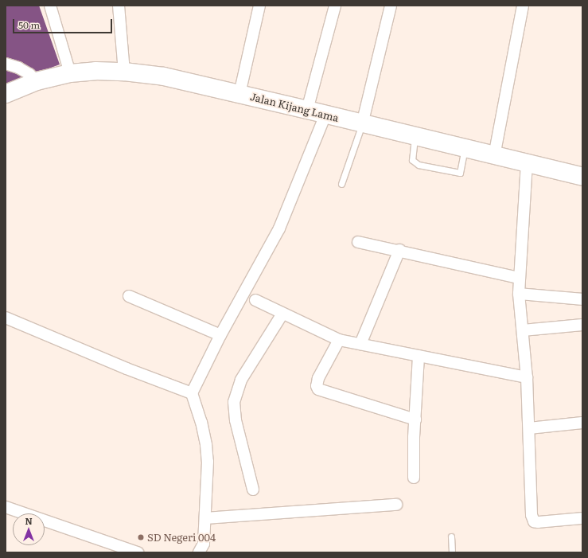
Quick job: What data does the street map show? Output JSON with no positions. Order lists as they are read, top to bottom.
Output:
{
  "streets": {
    "main road": ["Jalan Kijang Lama"]
  },
  "places": ["SD Negeri 004"],
  "scale_bar": "50 m",
  "north": "top"
}
